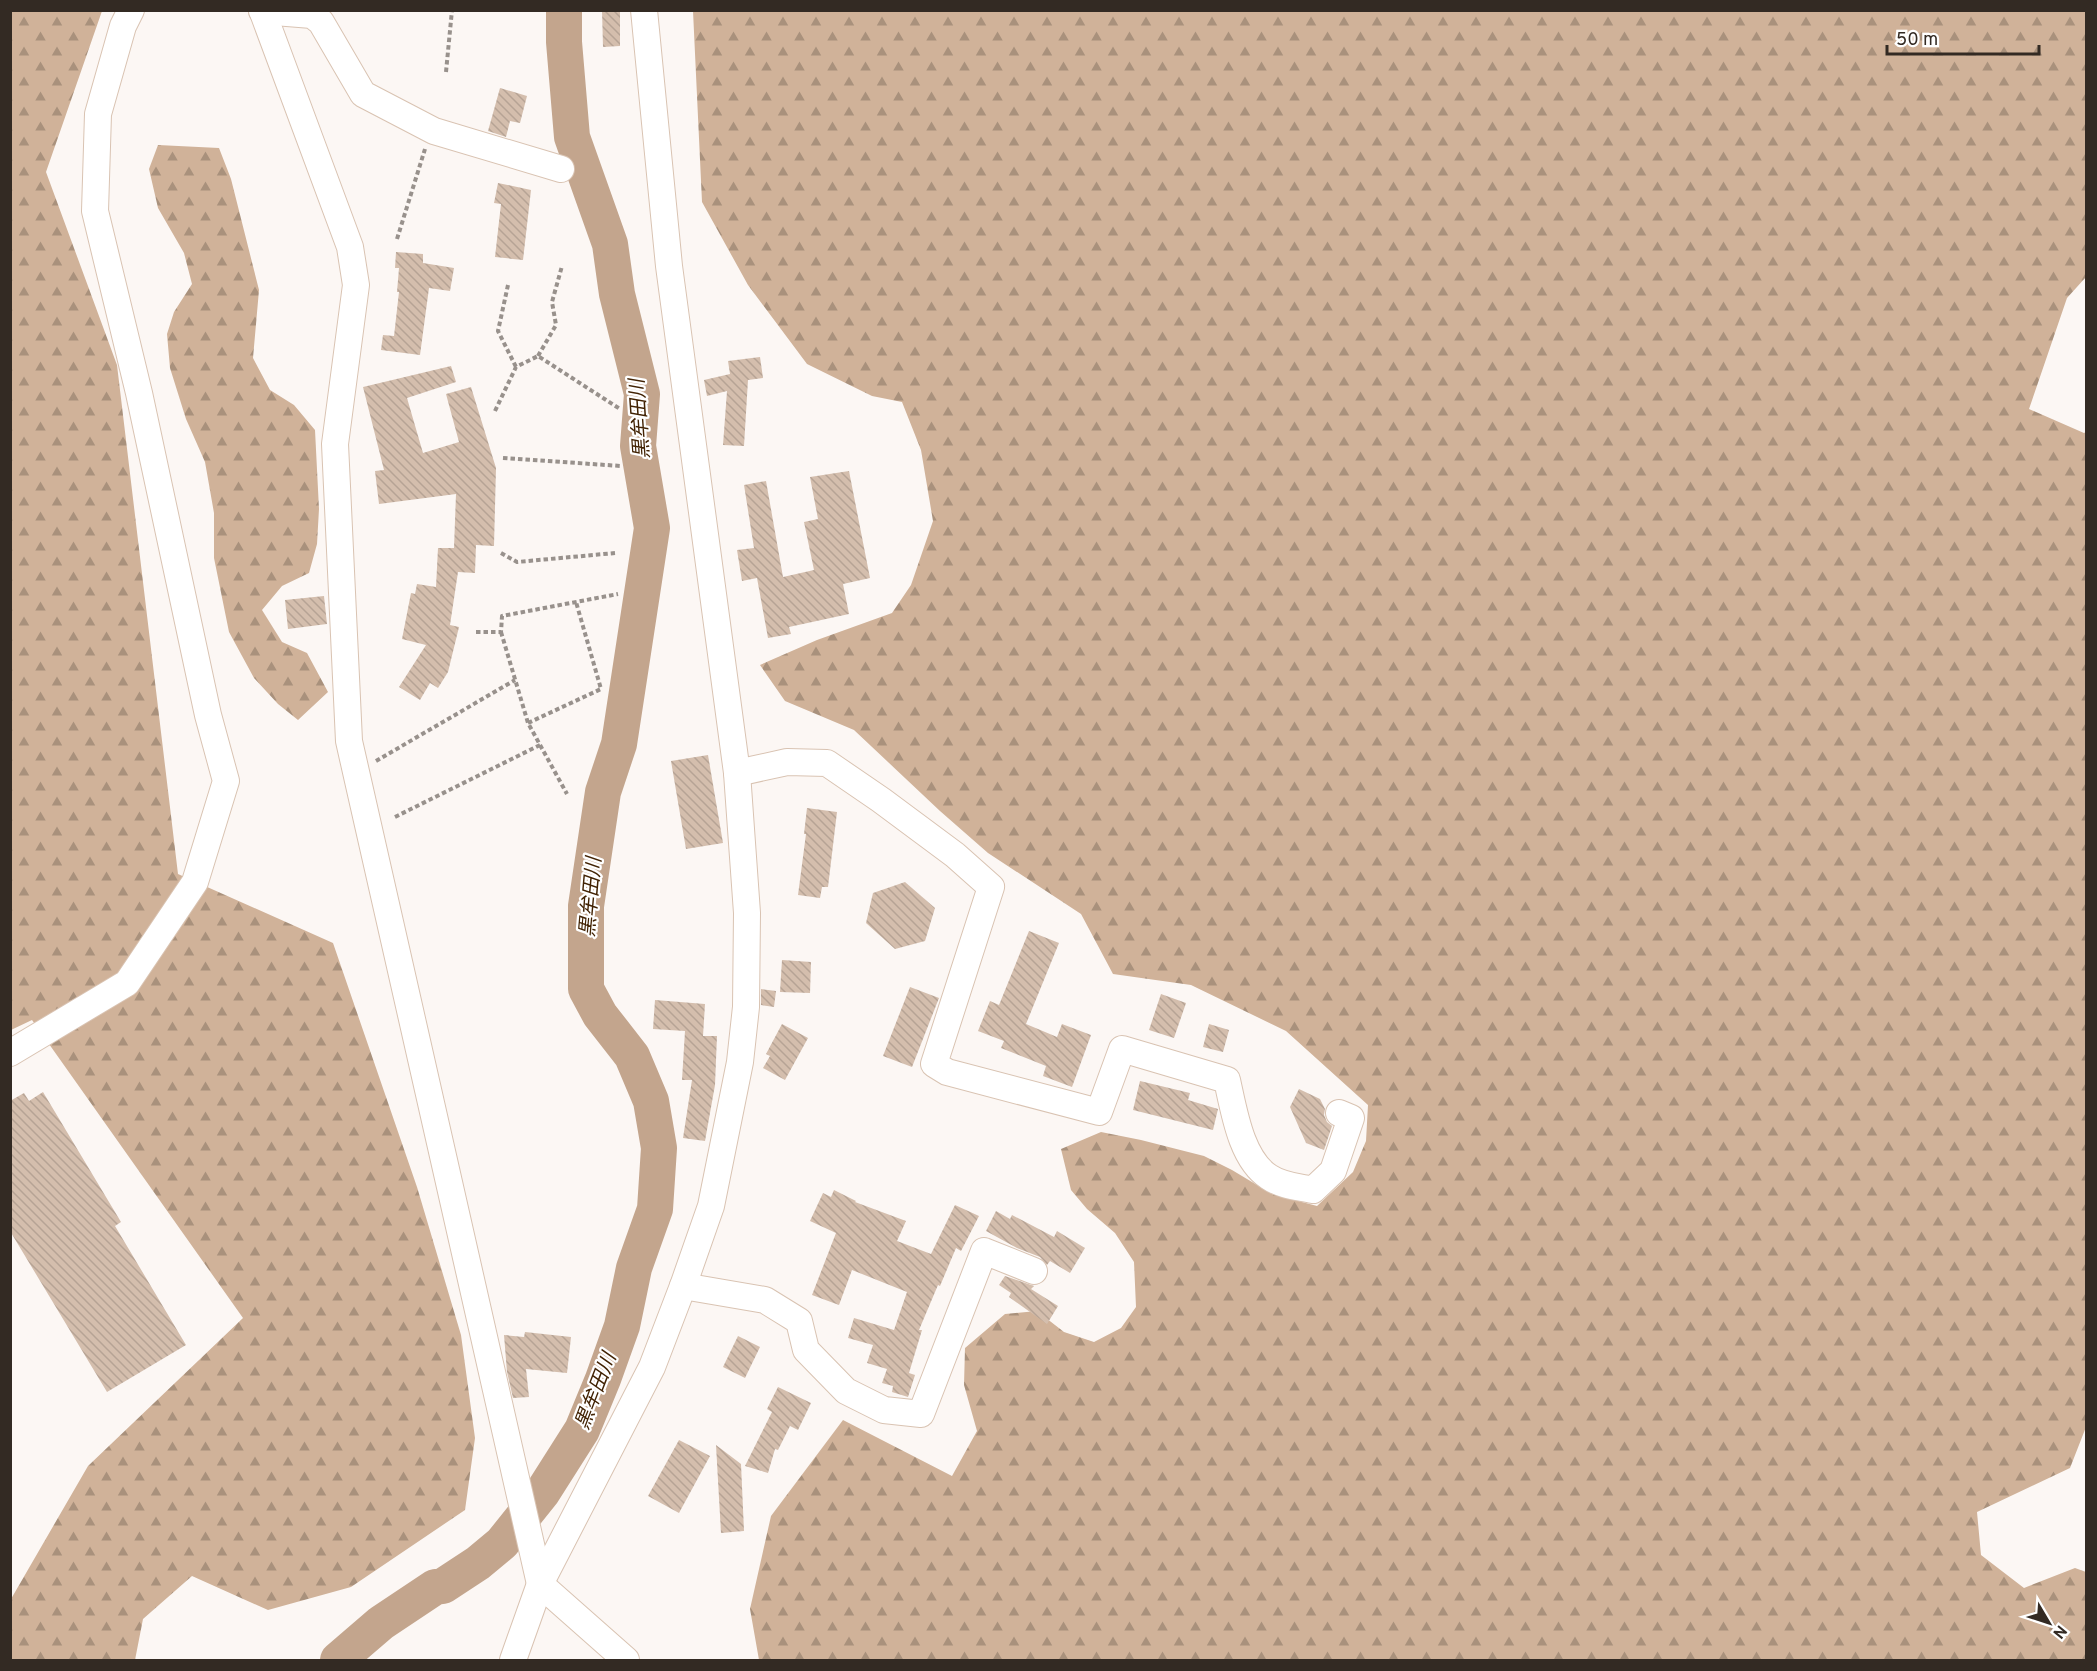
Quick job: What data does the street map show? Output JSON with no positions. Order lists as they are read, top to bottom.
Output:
{
  "water": ["黒牟田川"],
  "scale_bar": "50 m",
  "north": "bottom right"
}
